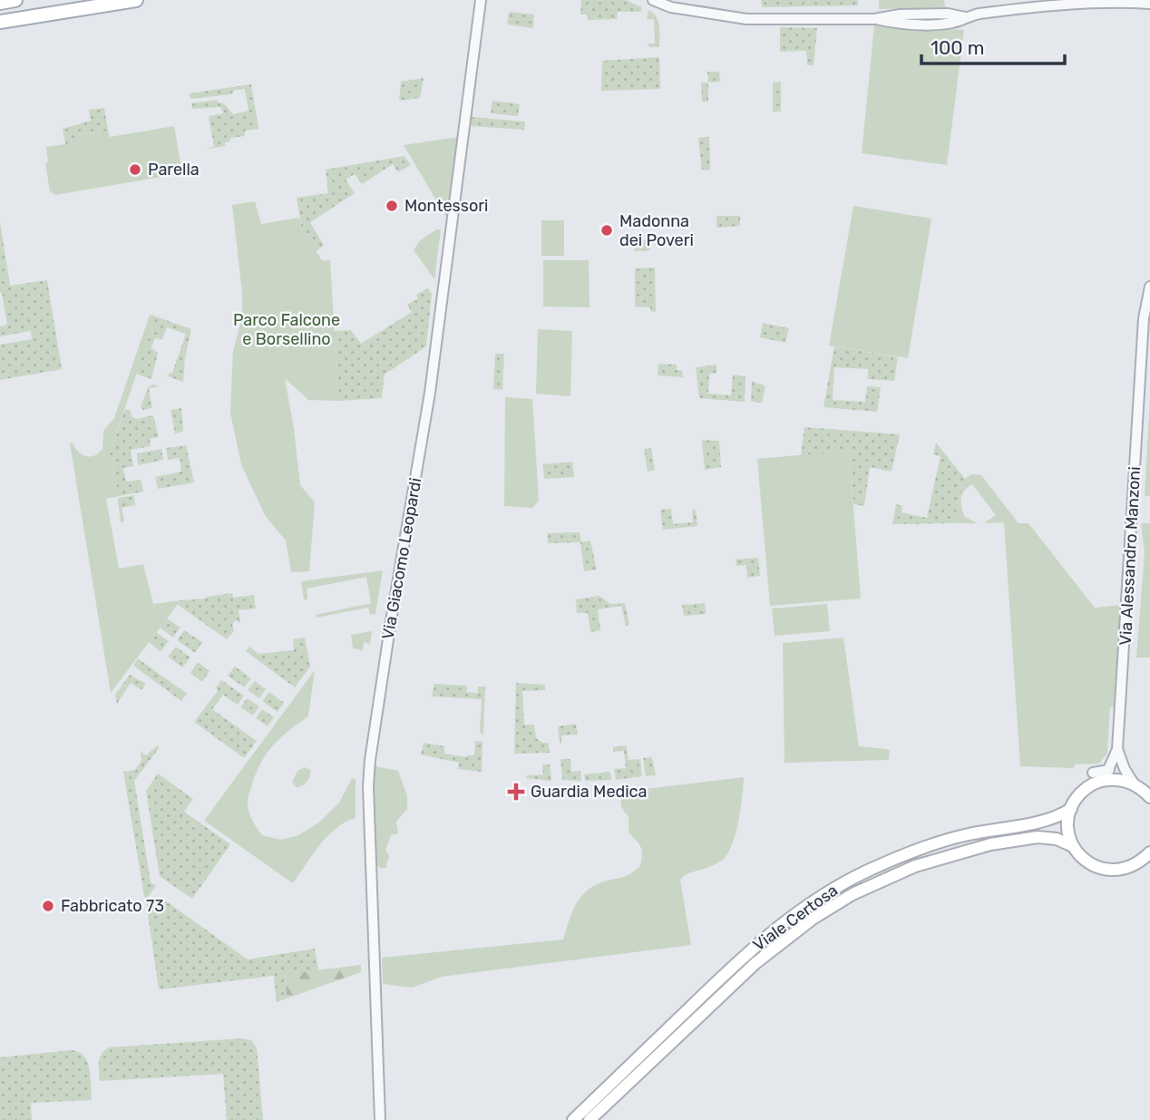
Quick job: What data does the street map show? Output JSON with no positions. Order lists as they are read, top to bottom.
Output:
{
  "streets": {
    "main road": ["Viale Certosa"],
    "street": ["Via Alessandro Manzoni", "Via Giacomo Leopardi"]
  },
  "parks": ["Parco Falcone e Borsellino"],
  "places": {
    "other": [
      "Parella",
      "Montessori",
      "Madonna dei Poveri",
      "Fabbricato 73"
    ],
    "health": ["Guardia Medica"]
  },
  "scale_bar": "100 m"
}
